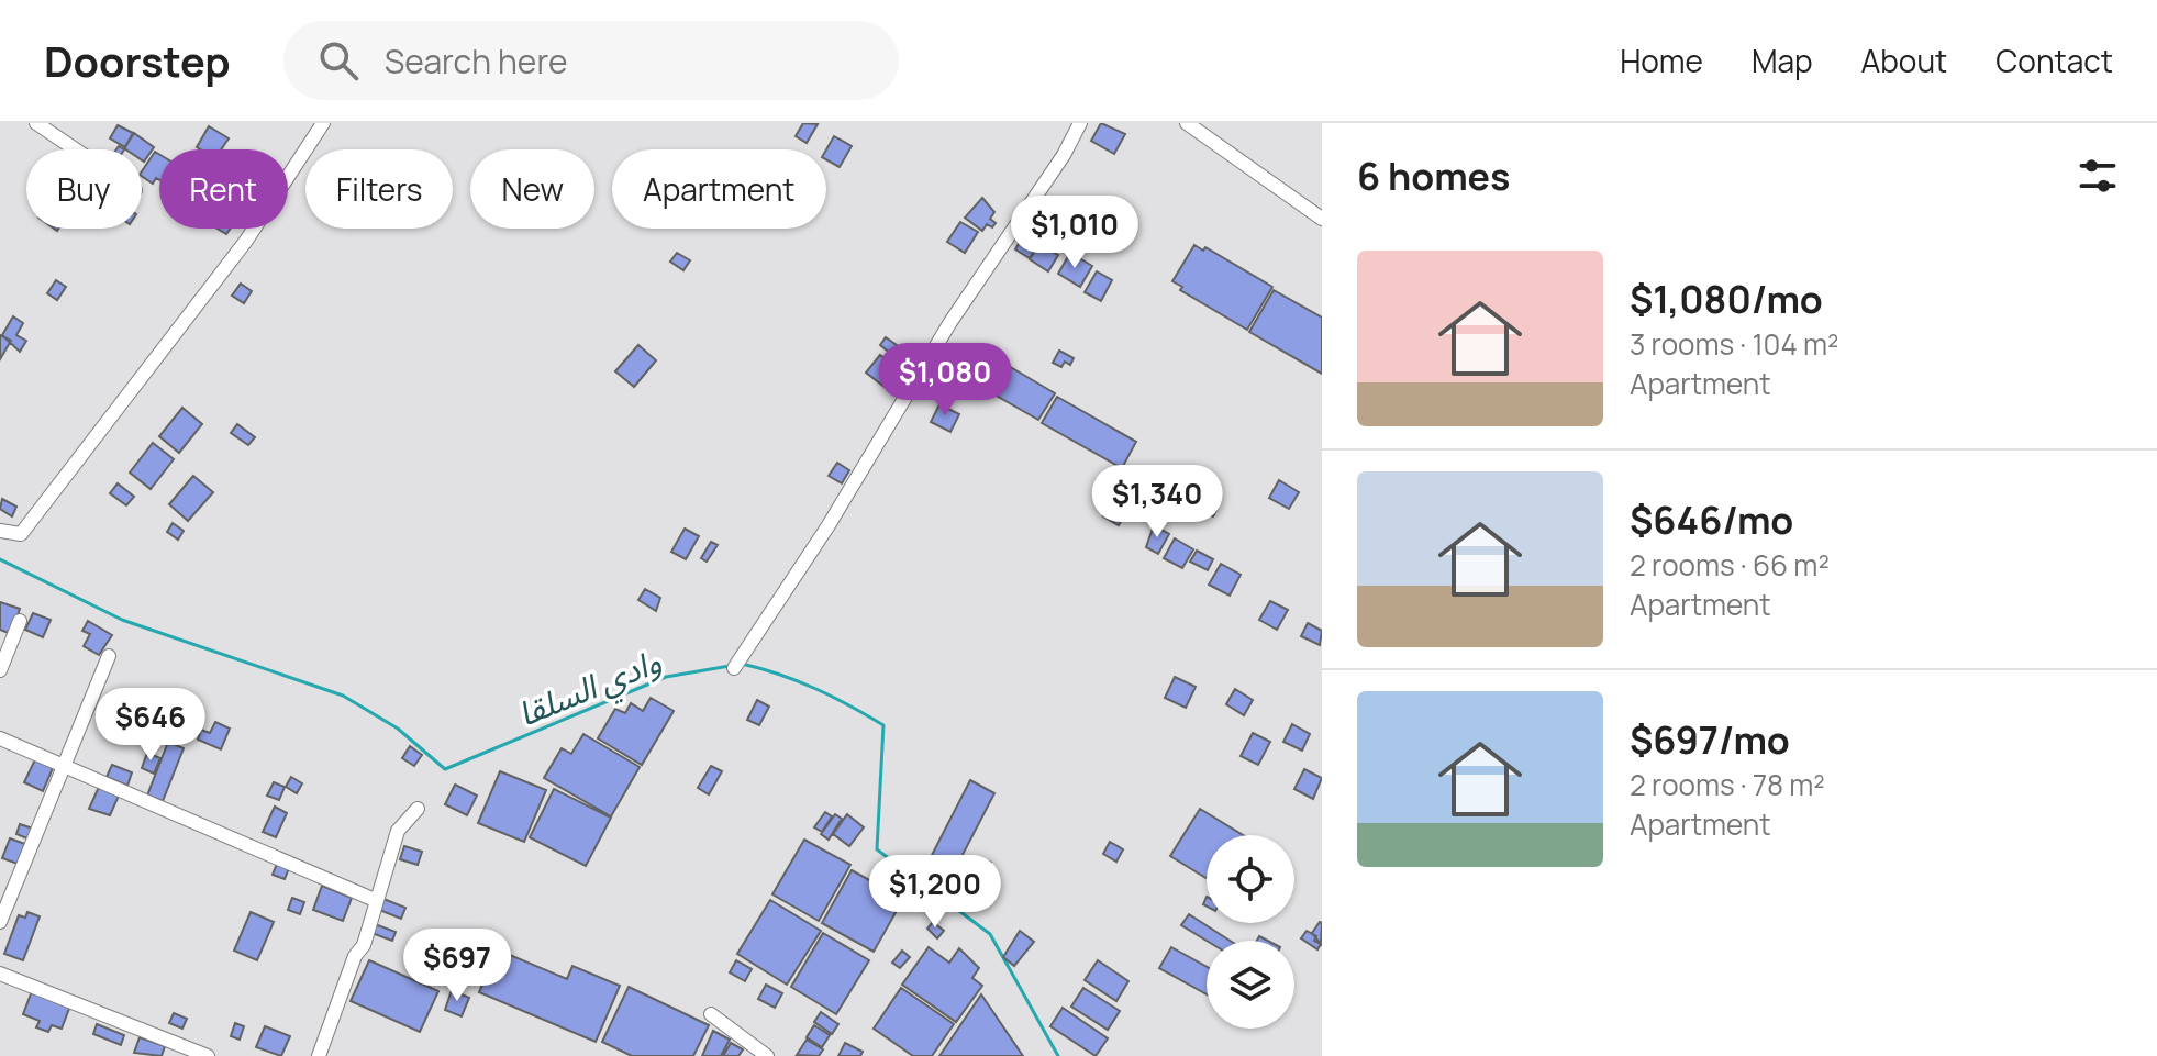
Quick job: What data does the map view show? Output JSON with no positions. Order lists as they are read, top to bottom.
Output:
{
  "water": ["وادي السلقا"],
  "page": {
    "header": "Doorstep",
    "search": "Search here",
    "nav": [
      "Home",
      "Map",
      "About",
      "Contact"
    ],
    "heading": "6 homes",
    "chip": [
      "Buy",
      "Rent",
      "Filters",
      "New",
      "Apartment"
    ],
    "price": [
      "$1,010",
      "$1,080",
      "$1,340",
      "$646",
      "$1,200",
      "$697"
    ],
    "list": [
      {
        "name": "$1,080/mo",
        "note": "3 rooms · 104 m² · Apartment"
      },
      {
        "name": "$646/mo",
        "note": "2 rooms · 66 m² · Apartment"
      },
      {
        "name": "$697/mo",
        "note": "2 rooms · 78 m² · Apartment"
      }
    ]
  }
}
